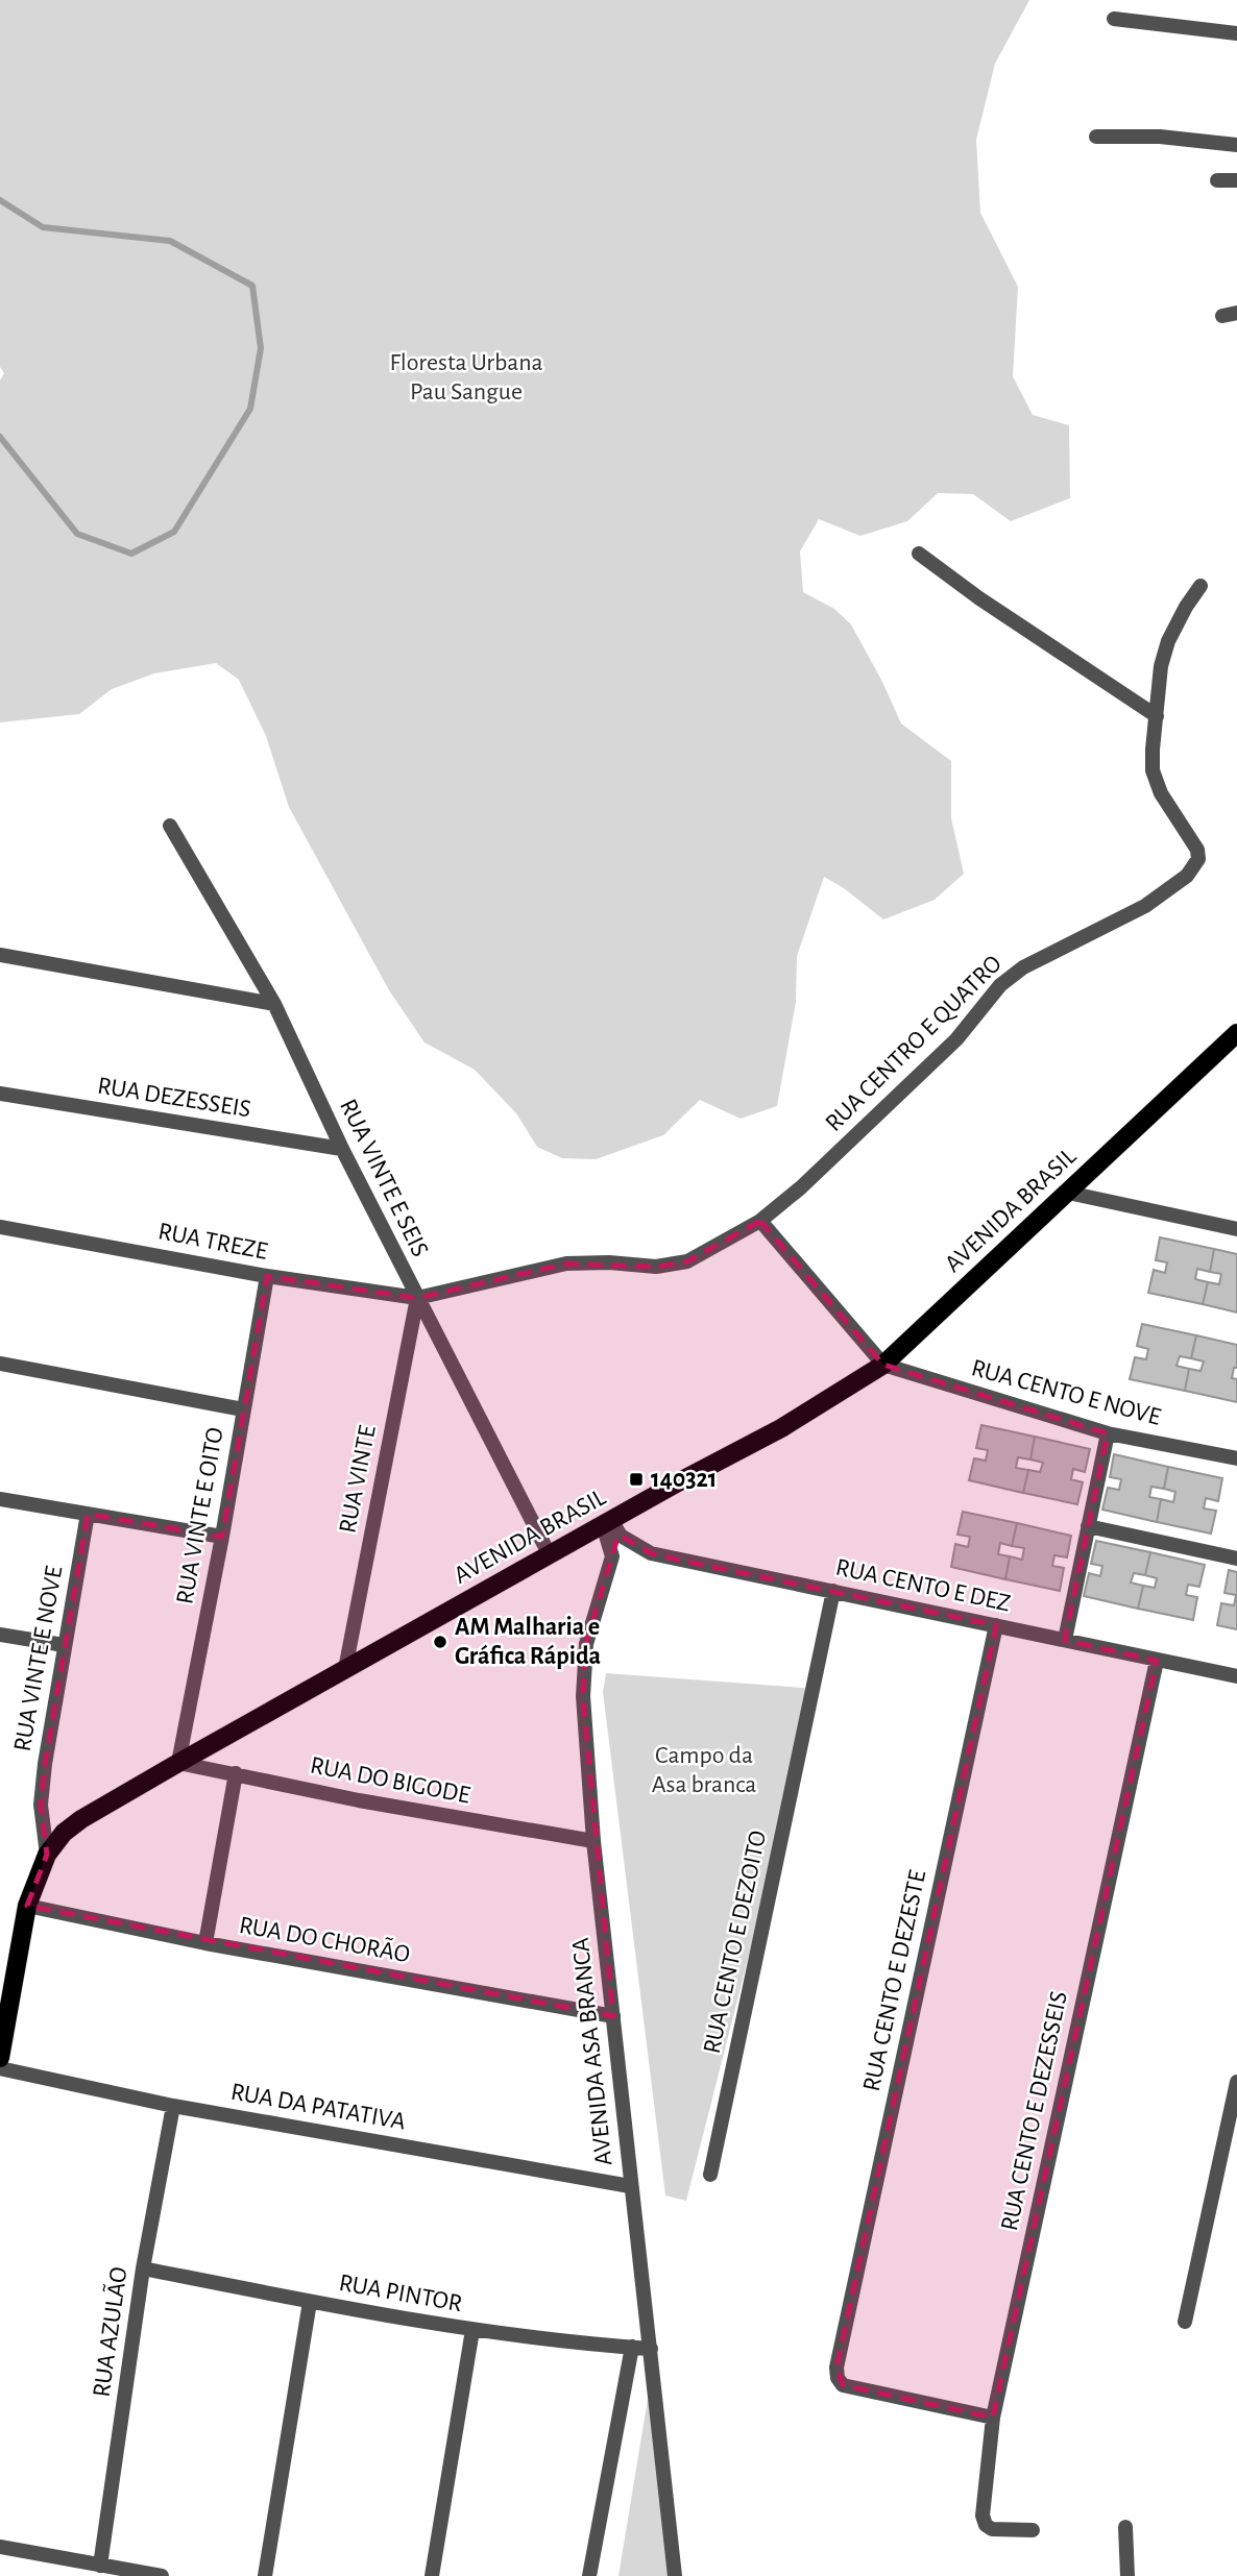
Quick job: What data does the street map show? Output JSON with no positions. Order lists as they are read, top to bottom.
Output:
{
  "streets": {
    "main road": ["AVENIDA BRASIL"],
    "street": [
      "RUA CENTRO E QUATRO",
      "RUA DEZESSEIS",
      "RUA VINTE E SEIS",
      "RUA TREZE",
      "RUA CENTO E NOVE",
      "RUA VINTE",
      "RUA VINTE E OITO",
      "RUA CENTO E DEZ",
      "RUA VINTE E NOVE",
      "RUA DO BIGODE",
      "RUA DO CHORÃO",
      "RUA CENTO E DEZOITO",
      "RUA CENTO E DEZESTE",
      "AVENIDA ASA BRANCA",
      "RUA DA PATATIVA",
      "RUA CENTO E DEZESSEIS",
      "RUA PINTOR",
      "RUA AZULÃO"
    ]
  },
  "crossings": [
    ["RUA CENTRO E QUATRO", "RUA VINTE E SEIS"],
    ["RUA CENTRO E QUATRO", "RUA TREZE"],
    ["RUA CENTRO E QUATRO", "RUA VINTE"],
    ["RUA DEZESSEIS", "RUA VINTE E SEIS"],
    ["RUA VINTE E SEIS", "AVENIDA BRASIL"],
    ["RUA VINTE E SEIS", "RUA TREZE"],
    ["RUA VINTE E SEIS", "RUA VINTE"],
    ["AVENIDA BRASIL", "RUA CENTO E NOVE"],
    ["AVENIDA BRASIL", "RUA VINTE"],
    ["AVENIDA BRASIL", "RUA VINTE E OITO"],
    ["AVENIDA BRASIL", "RUA CENTO E DEZ"],
    ["AVENIDA BRASIL", "RUA VINTE E NOVE"],
    ["AVENIDA BRASIL", "RUA DO BIGODE"],
    ["AVENIDA BRASIL", "RUA DO CHORÃO"],
    ["AVENIDA BRASIL", "AVENIDA ASA BRANCA"],
    ["RUA TREZE", "RUA VINTE"],
    ["RUA TREZE", "RUA VINTE E OITO"],
    ["RUA VINTE E OITO", "RUA DO BIGODE"],
    ["RUA CENTO E DEZ", "RUA CENTO E DEZOITO"],
    ["RUA CENTO E DEZ", "RUA CENTO E DEZESTE"],
    ["RUA CENTO E DEZ", "AVENIDA ASA BRANCA"],
    ["RUA CENTO E DEZ", "RUA CENTO E DEZESSEIS"],
    ["RUA DO BIGODE", "AVENIDA ASA BRANCA"],
    ["RUA DO CHORÃO", "AVENIDA ASA BRANCA"],
    ["RUA CENTO E DEZESTE", "RUA CENTO E DEZESSEIS"],
    ["AVENIDA ASA BRANCA", "RUA DA PATATIVA"],
    ["AVENIDA ASA BRANCA", "RUA PINTOR"],
    ["RUA DA PATATIVA", "RUA AZULÃO"],
    ["RUA PINTOR", "RUA AZULÃO"]
  ],
  "parks": ["Floresta Urbana Pau Sangue", "Campo da Asa branca"],
  "places": {
    "transit": ["140321"],
    "other": ["AM Malharia e Gráfica Rápida"]
  }
}
